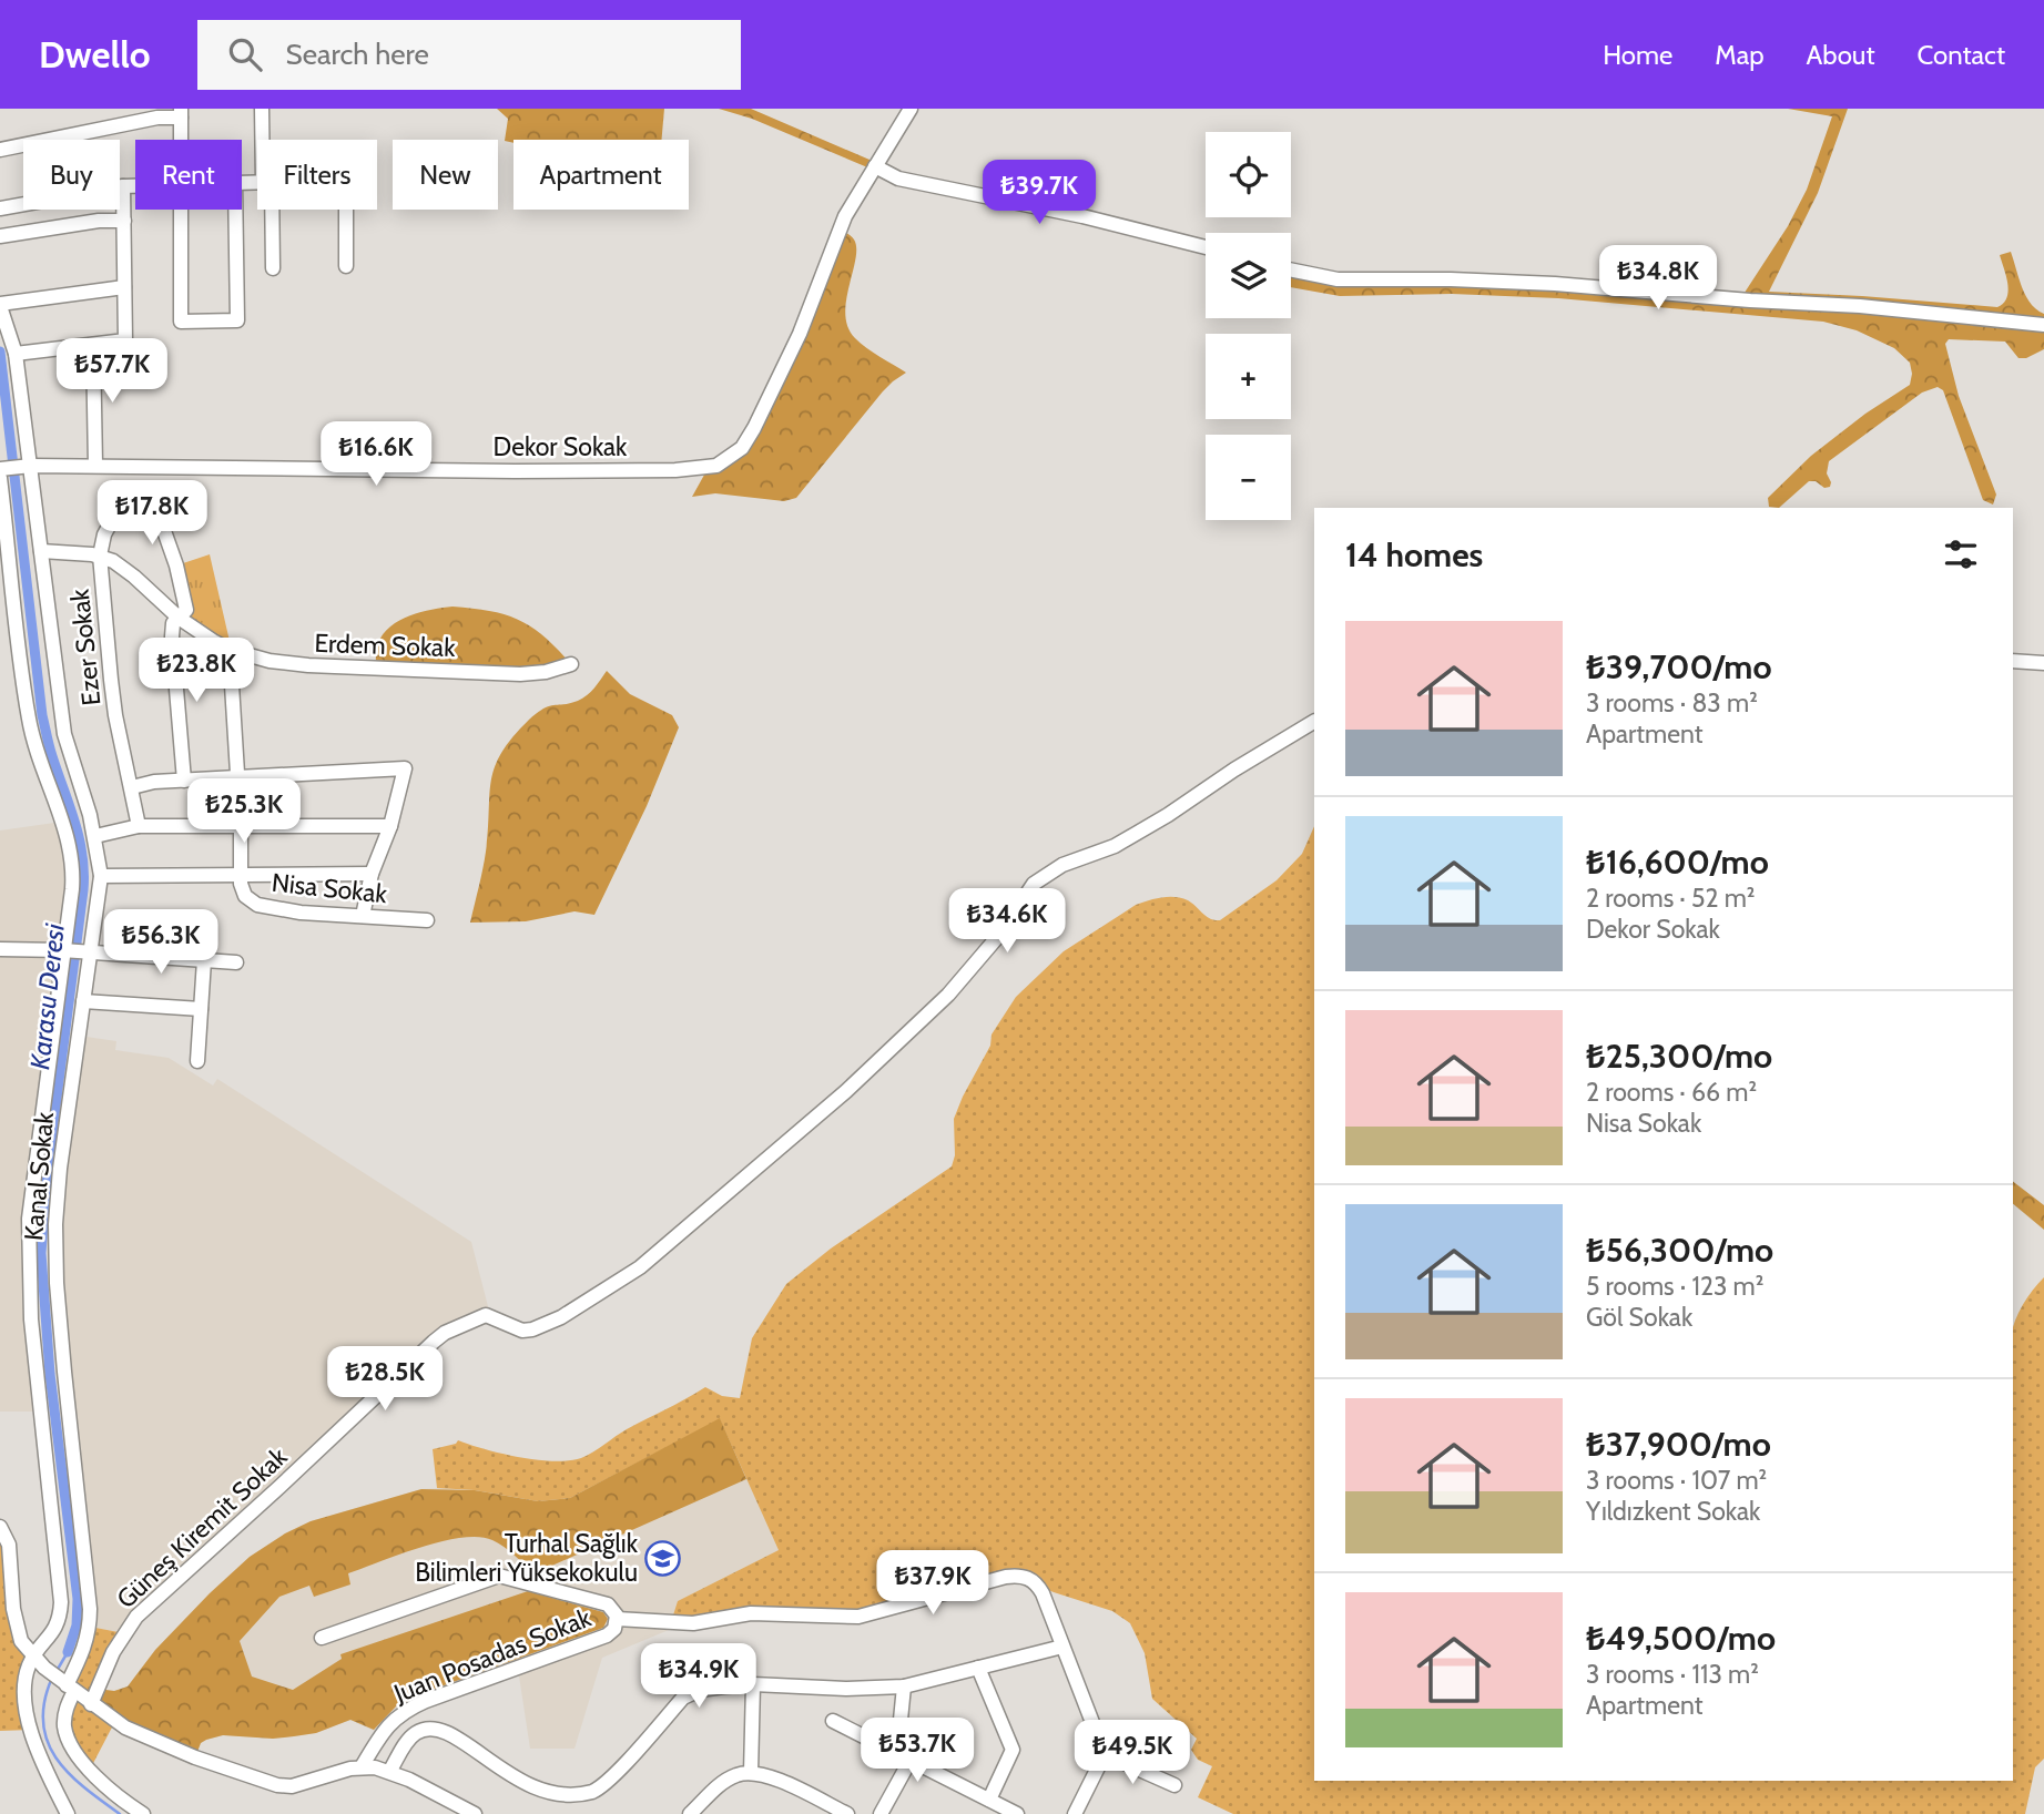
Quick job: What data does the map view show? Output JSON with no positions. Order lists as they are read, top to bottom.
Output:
{
  "streets": {
    "street": [
      "Dekor Sokak",
      "Erdem Sokak",
      "Ezer Sokak",
      "Nisa Sokak",
      "Kanal Sokak",
      "Güneş Kiremit Sokak",
      "Juan Posadas Sokak"
    ]
  },
  "crossings": [
    ["Dekor Sokak", "Kanal Sokak"],
    ["Erdem Sokak", "Ezer Sokak"],
    ["Erdem Sokak", "Nisa Sokak"],
    ["Erdem Sokak", "Kanal Sokak"]
  ],
  "water": ["Karasu Deresi"],
  "places": {
    "school or university": ["Turhal Sağlık Bilimleri Yüksekokulu"]
  },
  "page": {
    "header": "Dwello",
    "search": "Search here",
    "nav": [
      "Home",
      "Map",
      "About",
      "Contact"
    ],
    "map_buttons": ["+", "−"],
    "chip": [
      "Buy",
      "Rent",
      "Filters",
      "New",
      "Apartment"
    ],
    "price": [
      "₺39.7K",
      "₺34.8K",
      "₺57.7K",
      "₺16.6K",
      "₺17.8K",
      "₺23.8K",
      "₺25.3K",
      "₺34.6K",
      "₺56.3K",
      "₺28.5K",
      "₺37.9K",
      "₺34.9K",
      "₺53.7K",
      "₺49.5K"
    ],
    "heading": "14 homes",
    "list": [
      {
        "name": "₺39,700/mo",
        "note": "3 rooms · 83 m² · Apartment"
      },
      {
        "name": "₺16,600/mo",
        "note": "2 rooms · 52 m² · Dekor Sokak"
      },
      {
        "name": "₺25,300/mo",
        "note": "2 rooms · 66 m² · Nisa Sokak"
      },
      {
        "name": "₺56,300/mo",
        "note": "5 rooms · 123 m² · Göl Sokak"
      },
      {
        "name": "₺37,900/mo",
        "note": "3 rooms · 107 m² · Yıldızkent Sokak"
      },
      {
        "name": "₺49,500/mo",
        "note": "3 rooms · 113 m² · Apartment"
      }
    ]
  }
}
